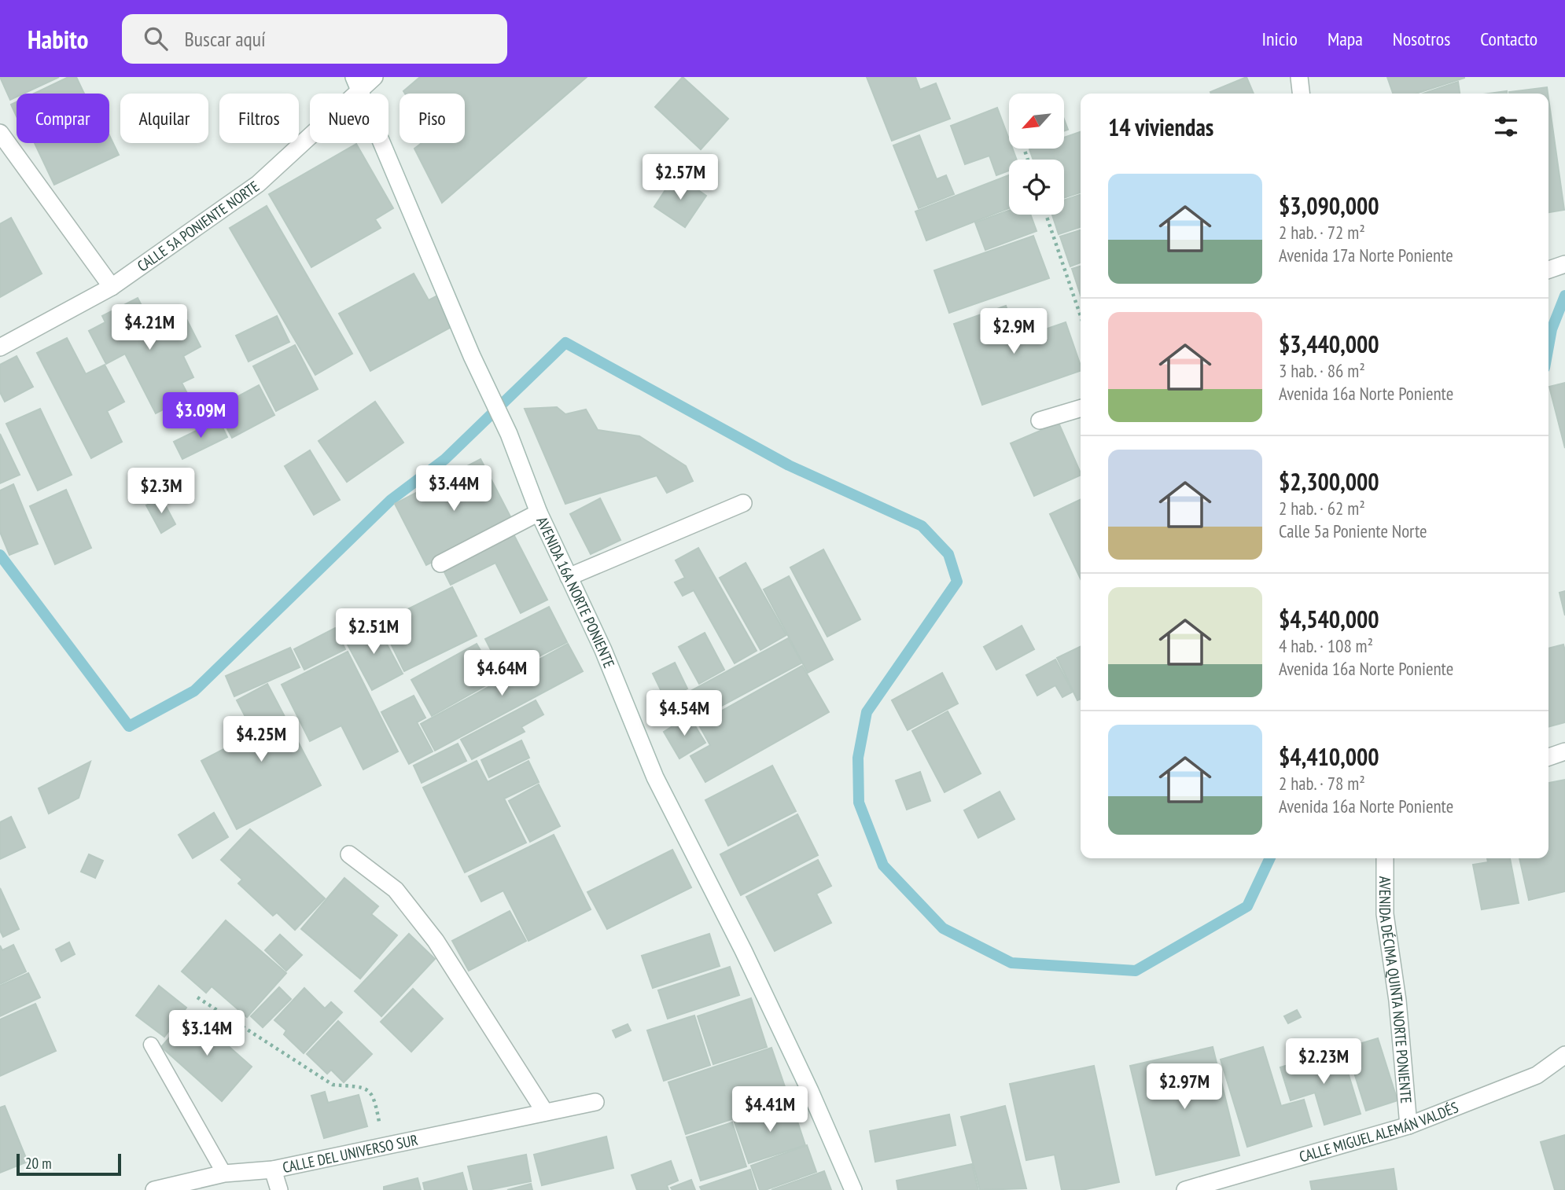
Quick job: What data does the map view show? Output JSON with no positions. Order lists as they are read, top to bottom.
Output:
{
  "streets": {
    "street": [
      "CALLE 5A PONIENTE NORTE",
      "AVENIDA 16A NORTE PONIENTE",
      "AVENIDA DÉCIMA QUINTA NORTE PONIENTE",
      "CALLE MIGUEL ALEMÁN VALDÉS",
      "CALLE DEL UNIVERSO SUR"
    ]
  },
  "crossings": [
    ["CALLE 5A PONIENTE NORTE", "AVENIDA 16A NORTE PONIENTE"],
    ["AVENIDA DÉCIMA QUINTA NORTE PONIENTE", "CALLE MIGUEL ALEMÁN VALDÉS"]
  ],
  "scale_bar": "20 m",
  "north": "bottom left",
  "page": {
    "header": "Habito",
    "search": "Buscar aquí",
    "nav": [
      "Inicio",
      "Mapa",
      "Nosotros",
      "Contacto"
    ],
    "chip": [
      "Comprar",
      "Alquilar",
      "Filtros",
      "Nuevo",
      "Piso"
    ],
    "heading": "14 viviendas",
    "price": [
      "$2.57M",
      "$4.21M",
      "$2.9M",
      "$3.09M",
      "$3.44M",
      "$2.3M",
      "$2.51M",
      "$4.64M",
      "$4.54M",
      "$4.25M",
      "$3.14M",
      "$2.23M",
      "$2.97M",
      "$4.41M"
    ],
    "list": [
      {
        "name": "$3,090,000",
        "note": "2 hab. · 72 m² · Avenida 17a Norte Poniente"
      },
      {
        "name": "$3,440,000",
        "note": "3 hab. · 86 m² · Avenida 16a Norte Poniente"
      },
      {
        "name": "$2,300,000",
        "note": "2 hab. · 62 m² · Calle 5a Poniente Norte"
      },
      {
        "name": "$4,540,000",
        "note": "4 hab. · 108 m² · Avenida 16a Norte Poniente"
      },
      {
        "name": "$4,410,000",
        "note": "2 hab. · 78 m² · Avenida 16a Norte Poniente"
      }
    ],
    "scale": "20 m"
  }
}
